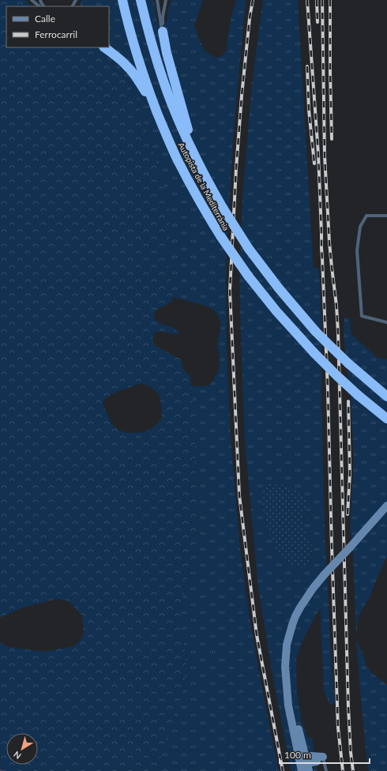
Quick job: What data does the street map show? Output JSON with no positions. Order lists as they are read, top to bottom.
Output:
{
  "streets": {
    "highway": ["Autopista de la Mediterrània"]
  },
  "legend": ["Calle", "Ferrocarril"],
  "scale_bar": "100 m",
  "north": "bottom left"
}
